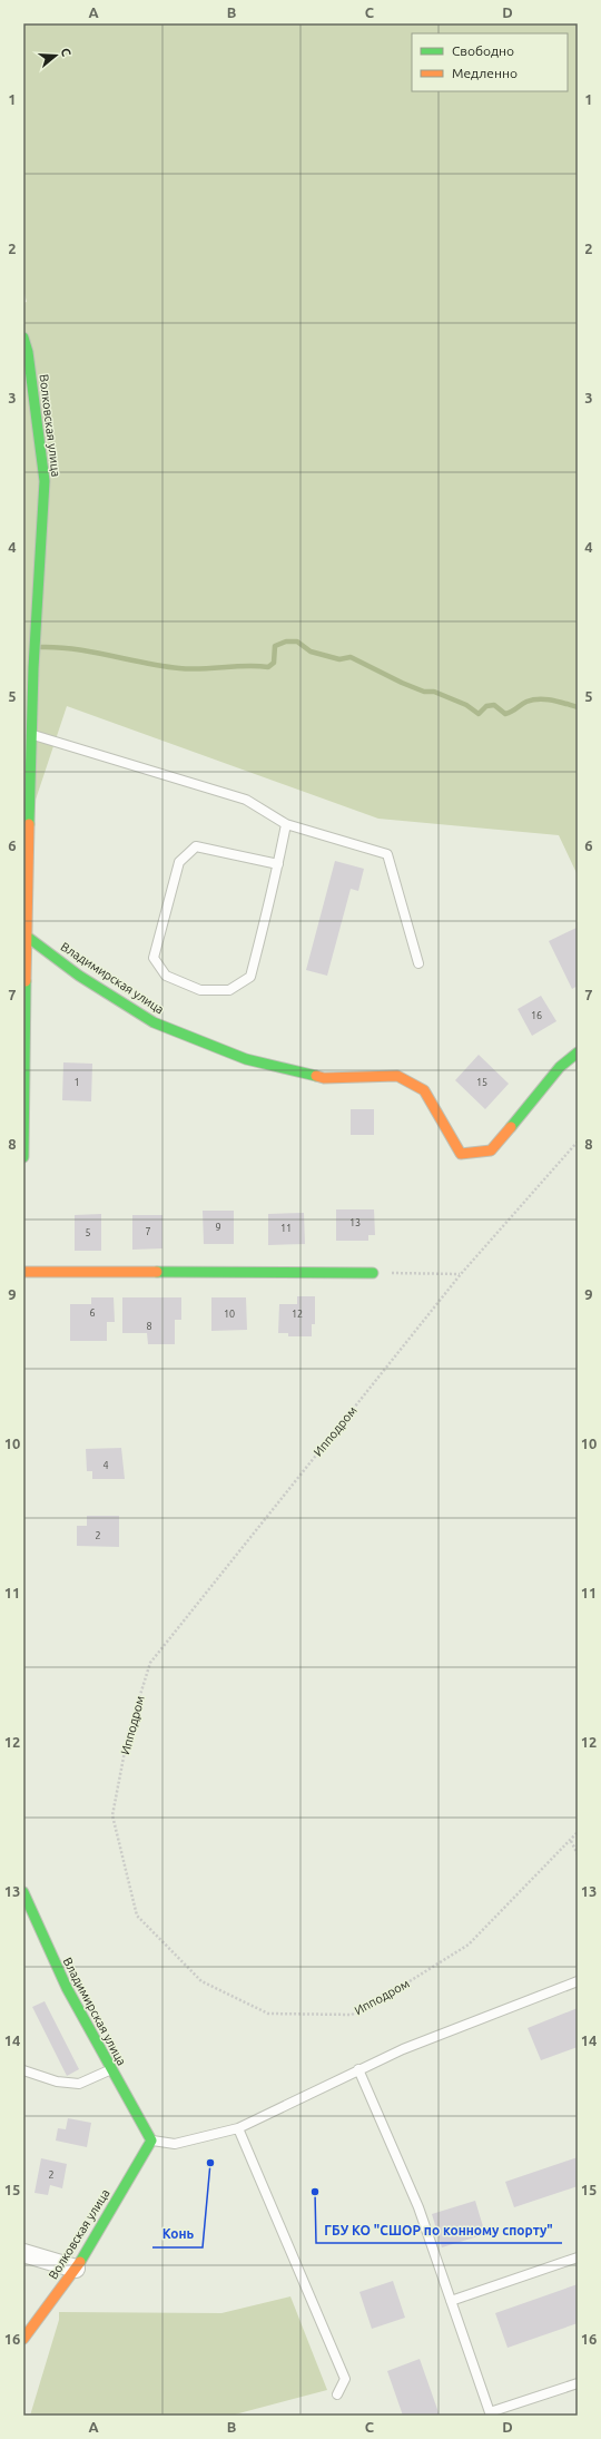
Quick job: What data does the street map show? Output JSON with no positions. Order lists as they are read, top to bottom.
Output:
{
  "streets": {
    "street": ["Волковская улица", "Владимирская улица"],
    "path": ["Ипподром"]
  },
  "crossings": [
    ["Волковская улица", "Владимирская улица"]
  ],
  "places": ["Конь", "ГБУ КО \"СШОР по конному спорту\""],
  "house_numbers": [
    "16",
    "1",
    "15",
    "13",
    "9",
    "11",
    "7",
    "5",
    "6",
    "10",
    "12",
    "8",
    "4",
    "2",
    "2"
  ],
  "legend": ["Свободно", "Медленно"],
  "north": "right",
  "grid": {
    "columns": [
      "A",
      "B",
      "C",
      "D"
    ],
    "rows": [
      "1",
      "2",
      "3",
      "4",
      "5",
      "6",
      "7",
      "8",
      "9",
      "10",
      "11",
      "12",
      "13",
      "14",
      "15",
      "16"
    ]
  }
}
